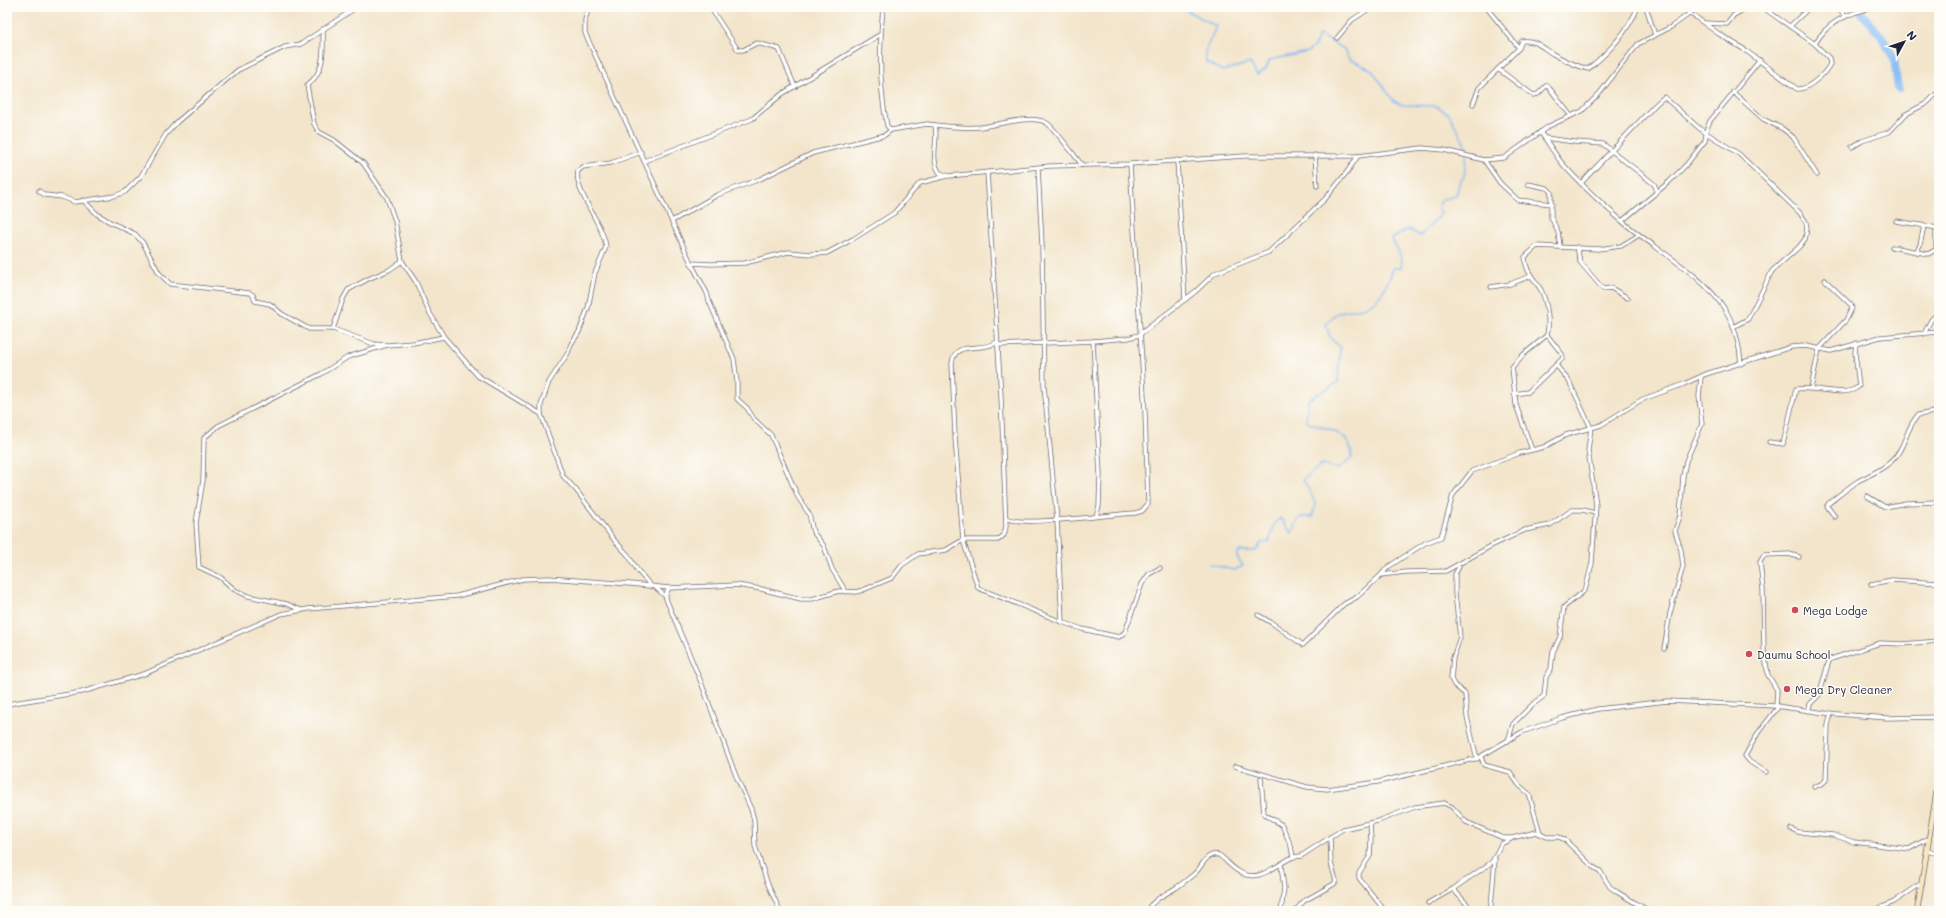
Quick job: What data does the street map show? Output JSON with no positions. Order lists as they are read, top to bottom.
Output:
{
  "places": ["Mega Lodge", "Daumu School", "Mega Dry Cleaner"],
  "north": "top right"
}
